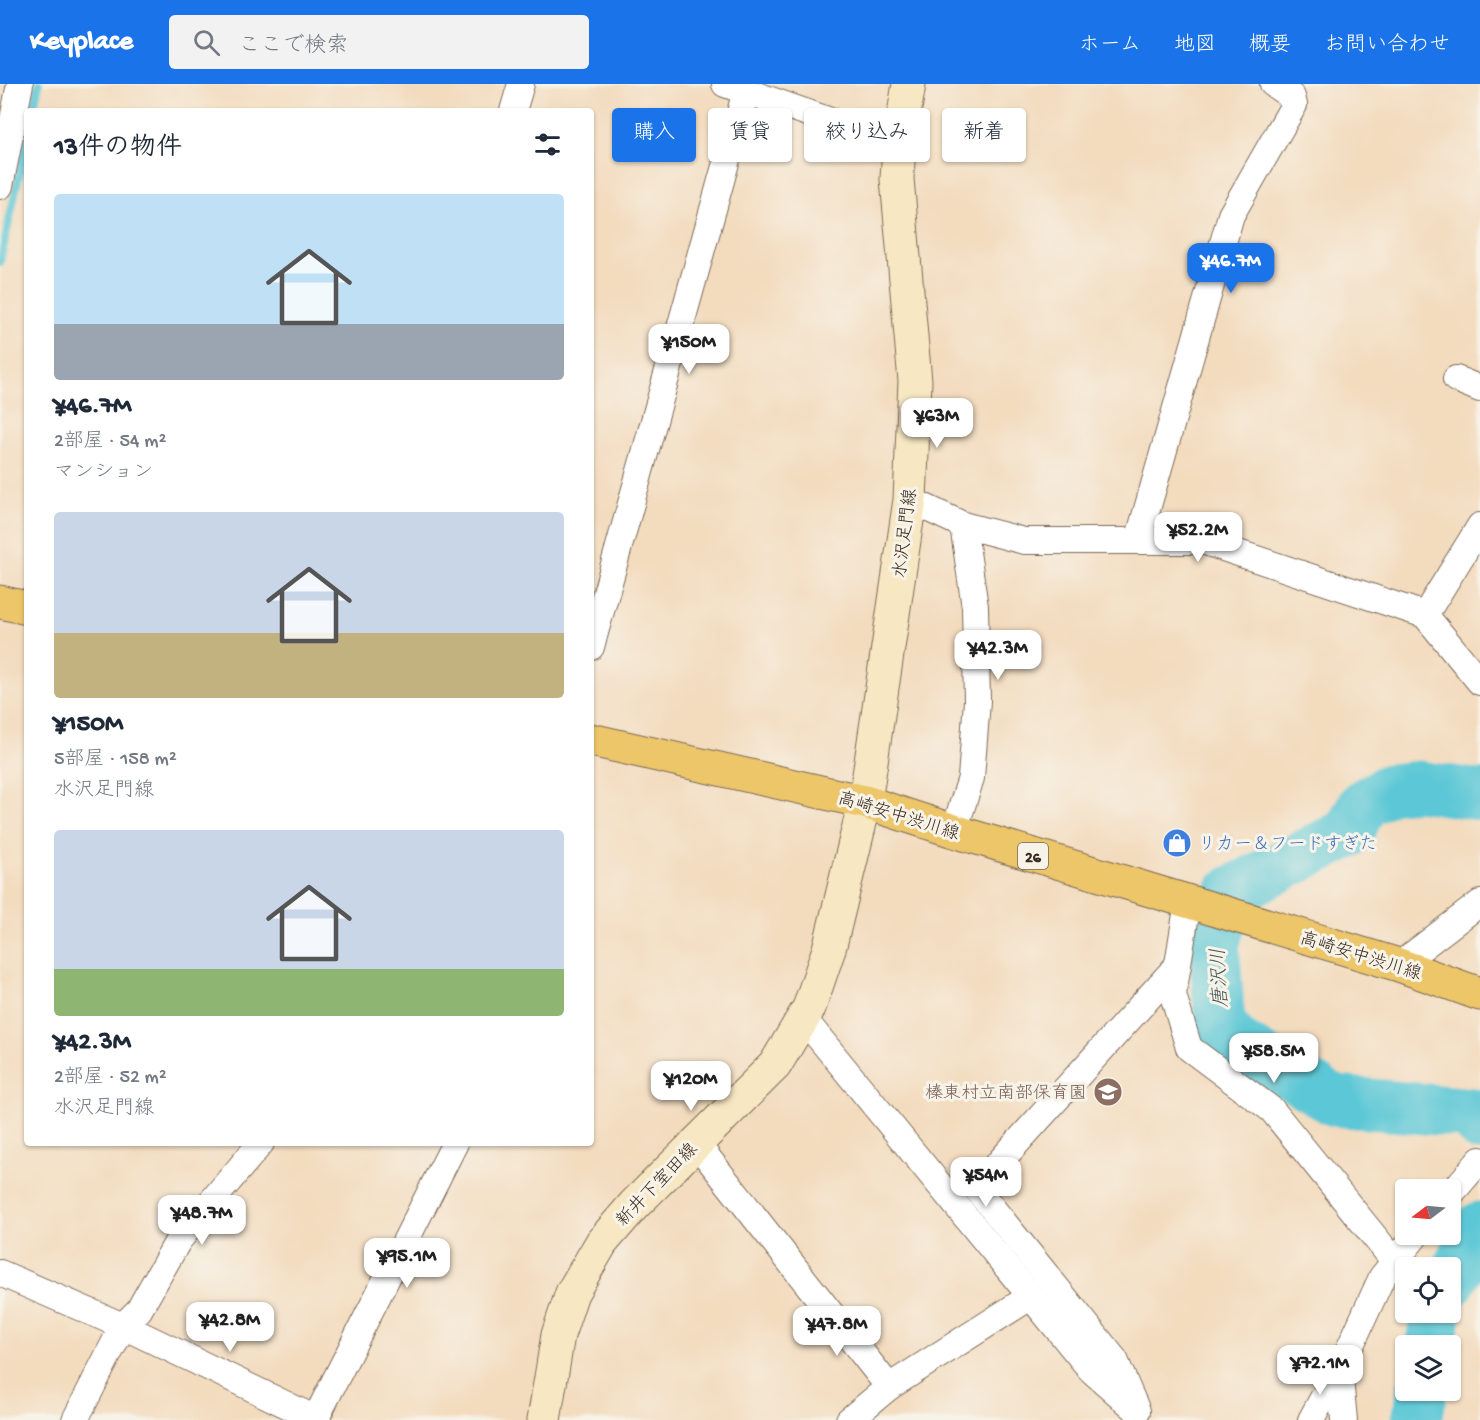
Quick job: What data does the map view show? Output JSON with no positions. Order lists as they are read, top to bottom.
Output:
{
  "streets": {
    "main road": [
      "水沢足門線",
      "高崎安中渋川線",
      "26",
      "新井下室田線"
    ]
  },
  "crossings": [
    ["水沢足門線", "高崎安中渋川線"],
    ["水沢足門線", "新井下室田線"],
    ["高崎安中渋川線", "新井下室田線"]
  ],
  "water": ["唐沢川"],
  "places": {
    "shop": ["リカー＆フードすぎた"],
    "school or university": ["榛東村立南部保育園"]
  },
  "north": "left",
  "page": {
    "header": "Keyplace",
    "search": "ここで検索",
    "nav": [
      "ホーム",
      "地図",
      "概要",
      "お問い合わせ"
    ],
    "chip": [
      "購入",
      "賃貸",
      "絞り込み",
      "新着"
    ],
    "heading": "13件の物件",
    "list": [
      {
        "name": "¥46.7M",
        "note": "2部屋 · 54 m² · マンション"
      },
      {
        "name": "¥150M",
        "note": "5部屋 · 158 m² · 水沢足門線"
      },
      {
        "name": "¥42.3M",
        "note": "2部屋 · 52 m² · 水沢足門線"
      }
    ],
    "price": [
      "¥46.7M",
      "¥150M",
      "¥63M",
      "¥52.2M",
      "¥42.3M",
      "¥58.5M",
      "¥120M",
      "¥54M",
      "¥48.7M",
      "¥95.1M",
      "¥42.8M",
      "¥47.8M",
      "¥72.1M"
    ]
  }
}
